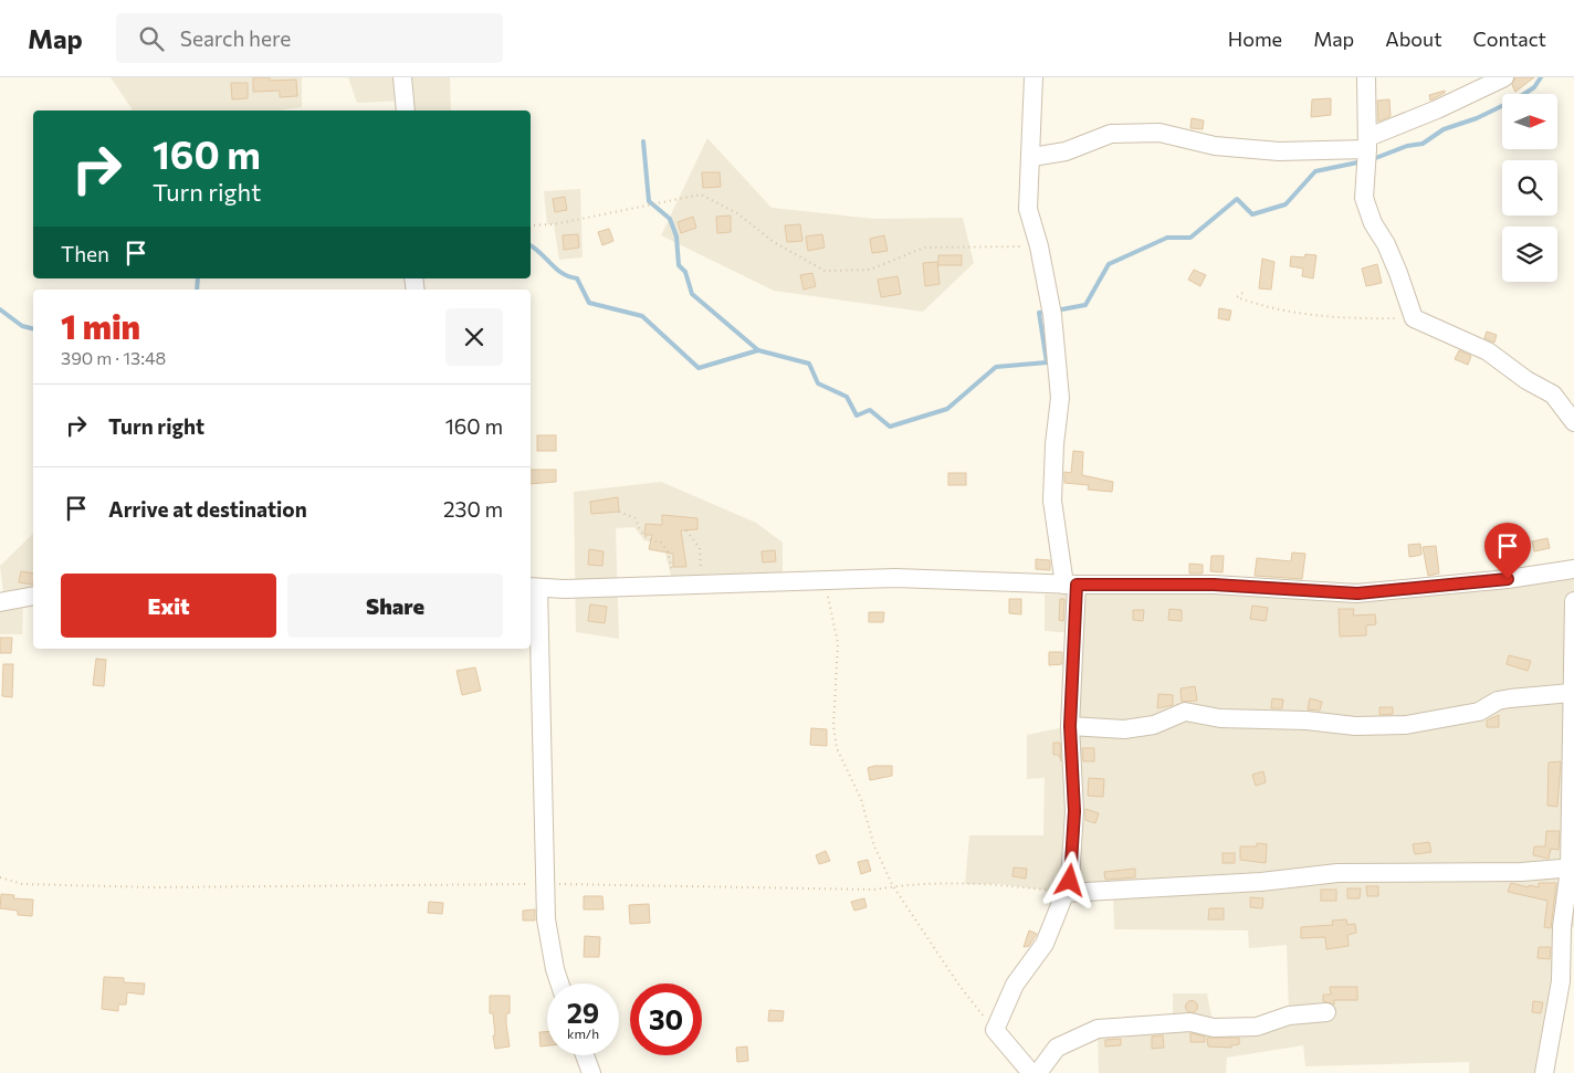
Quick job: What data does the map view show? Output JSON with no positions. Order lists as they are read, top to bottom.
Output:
{
  "north": "right",
  "page": {
    "header": "Map",
    "search": "Search here",
    "nav": [
      "Home",
      "Map",
      "About",
      "Contact"
    ],
    "turn": ["160 m", "Turn right"],
    "then": "Then",
    "heading": ["1 min", "390 m · 13:48"],
    "list": [
      {
        "name": "Turn right",
        "value": "160 m"
      },
      {
        "name": "Arrive at destination",
        "value": "230 m"
      }
    ],
    "buttons": ["Exit", "Share"],
    "speed": "29 km/h",
    "limit": "30"
  }
}
